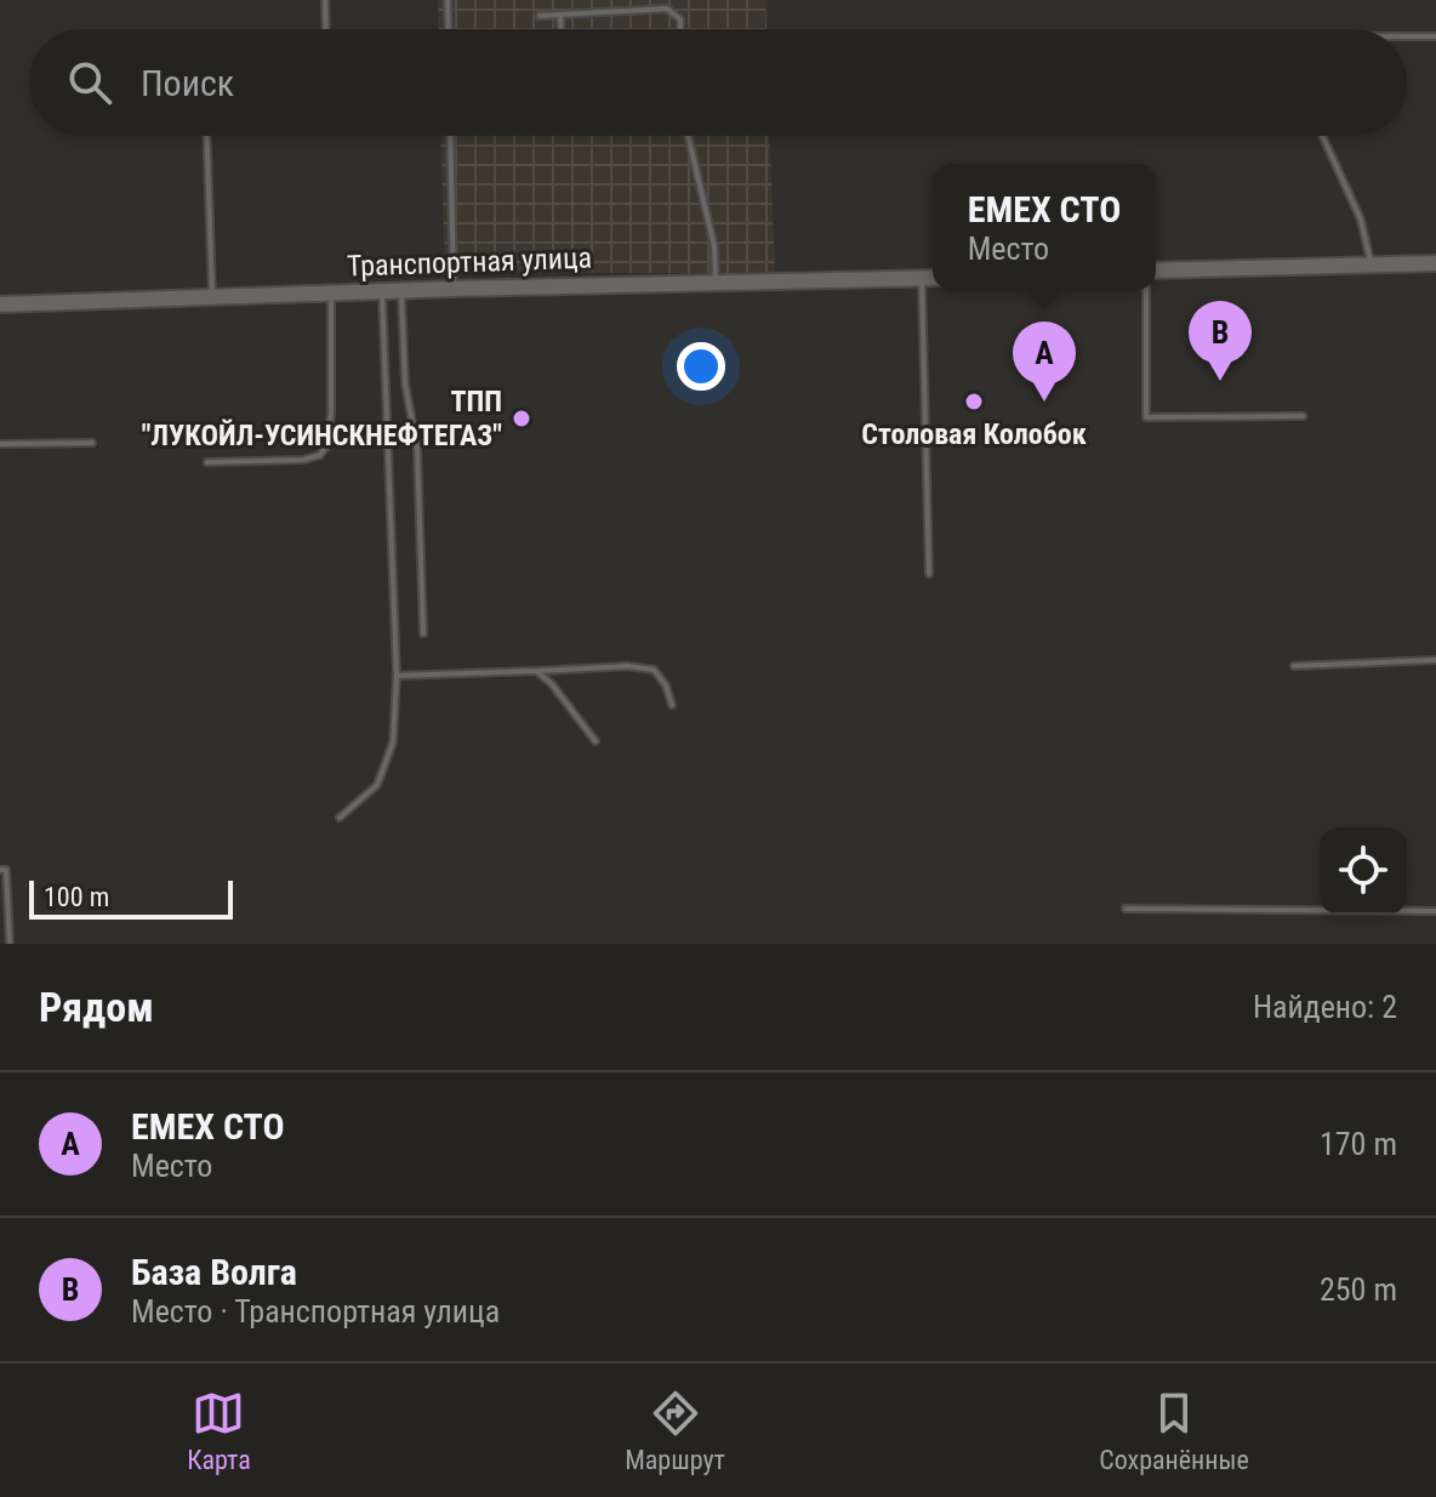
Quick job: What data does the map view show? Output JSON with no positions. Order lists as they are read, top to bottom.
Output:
{
  "streets": {
    "street": ["Транспортная улица"]
  },
  "places": ["Столовая Колобок", "ТПП \"ЛУКОЙЛ-УСИНСКНЕФТЕГАЗ\""],
  "scale_bar": "100 m",
  "page": {
    "search": "Поиск",
    "popup": ["EMEX СТО", "Место"],
    "pins": ["B", "A"],
    "scale": "100 m",
    "heading": ["Рядом", "Найдено: 2"],
    "list": [
      {
        "mark": "A",
        "name": "EMEX СТО",
        "note": "Место",
        "value": "170 m"
      },
      {
        "mark": "B",
        "name": "База Волга",
        "note": "Место · Транспортная улица",
        "value": "250 m"
      }
    ],
    "nav": ["Карта", "Маршрут", "Сохранённые"]
  }
}
